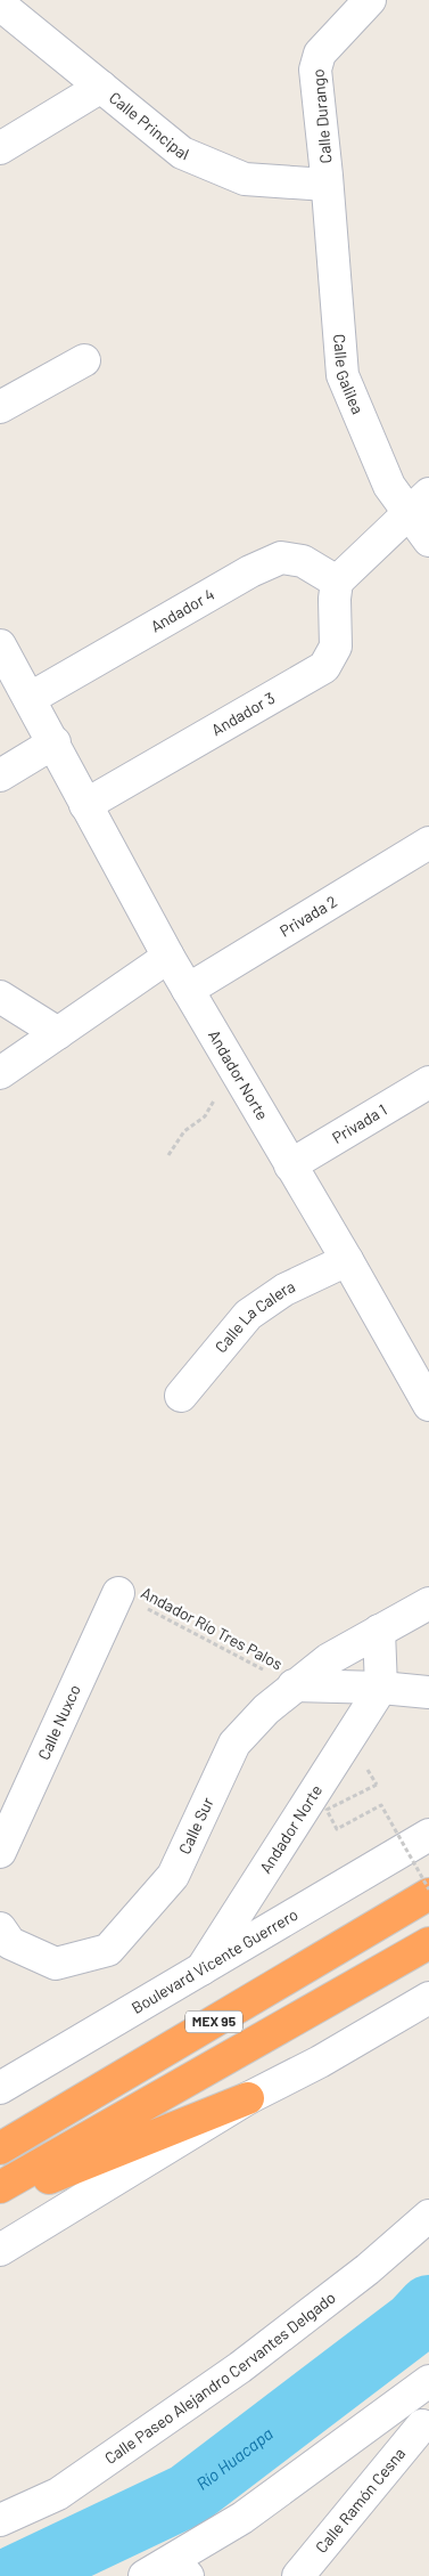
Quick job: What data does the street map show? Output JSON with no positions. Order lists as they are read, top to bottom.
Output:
{
  "streets": {
    "highway": ["MEX 95"],
    "street": [
      "Calle Durango",
      "Calle Principal",
      "Calle Galilea",
      "Andador 4",
      "Andador 3",
      "Privada 2",
      "Andador Norte",
      "Privada 1",
      "Calle La Calera",
      "Calle Nuxco",
      "Calle Sur",
      "Boulevard Vicente Guerrero",
      "Calle Paseo Alejandro Cervantes Delgado",
      "Calle Ramón Cesna"
    ],
    "path": ["Andador Río Tres Palos"]
  },
  "crossings": [
    ["Calle Durango", "Calle Principal"],
    ["Calle Durango", "Calle Galilea"],
    ["Calle Principal", "Calle Galilea"],
    ["Andador 4", "Andador 3"],
    ["Andador 4", "Andador Norte"],
    ["Andador 3", "Andador Norte"],
    ["Privada 2", "Andador Norte"],
    ["Andador Norte", "Privada 1"],
    ["Andador Norte", "Calle La Calera"],
    ["Andador Norte", "Boulevard Vicente Guerrero"],
    ["Andador Río Tres Palos", "Calle Nuxco"],
    ["Andador Río Tres Palos", "Calle Sur"]
  ],
  "water": ["Río Huacapa"]
}
